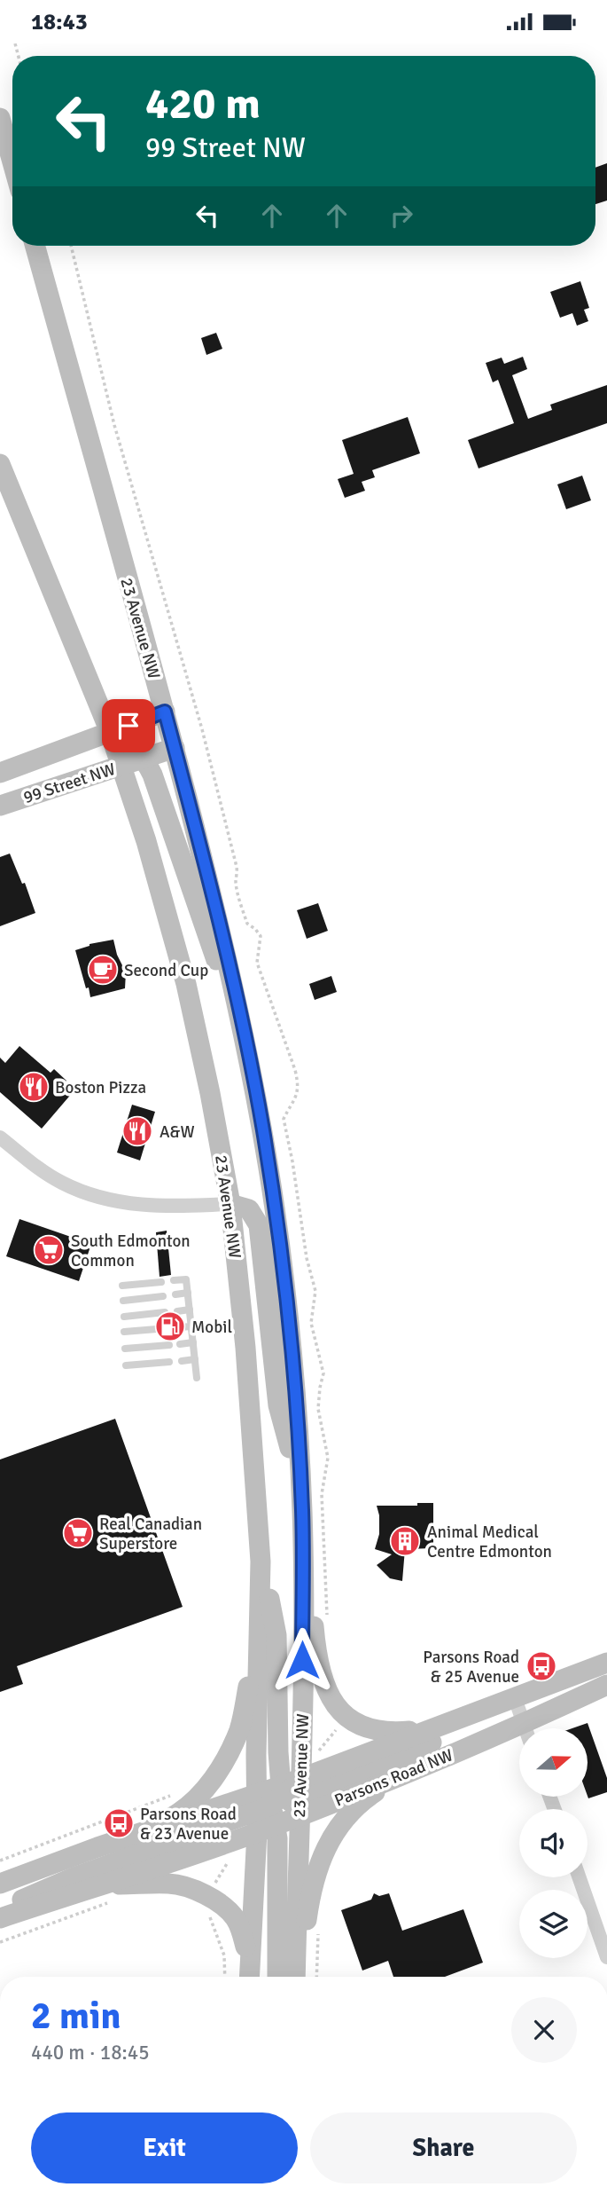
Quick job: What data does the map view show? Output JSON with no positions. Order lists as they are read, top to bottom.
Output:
{
  "streets": {
    "main road": ["23 Avenue NW", "99 Street NW", "Parsons Road NW"]
  },
  "crossings": [
    ["23 Avenue NW", "99 Street NW"],
    ["23 Avenue NW", "Parsons Road NW"]
  ],
  "places": {
    "cafe": ["Second Cup"],
    "restaurant": ["Boston Pizza", "A&W"],
    "supermarket": ["South Edmonton Common", "Real Canadian Superstore"],
    "fuel station": ["Mobil"],
    "building": ["Animal Medical Centre Edmonton"],
    "bus stop": ["Parsons Road & 25 Avenue", "Parsons Road & 23 Avenue"]
  },
  "north": "right",
  "page": {
    "status": "18:43",
    "turn": ["420 m", "99 Street NW"],
    "heading": ["2 min", "440 m · 18:45"],
    "buttons": ["Exit", "Share"]
  }
}
